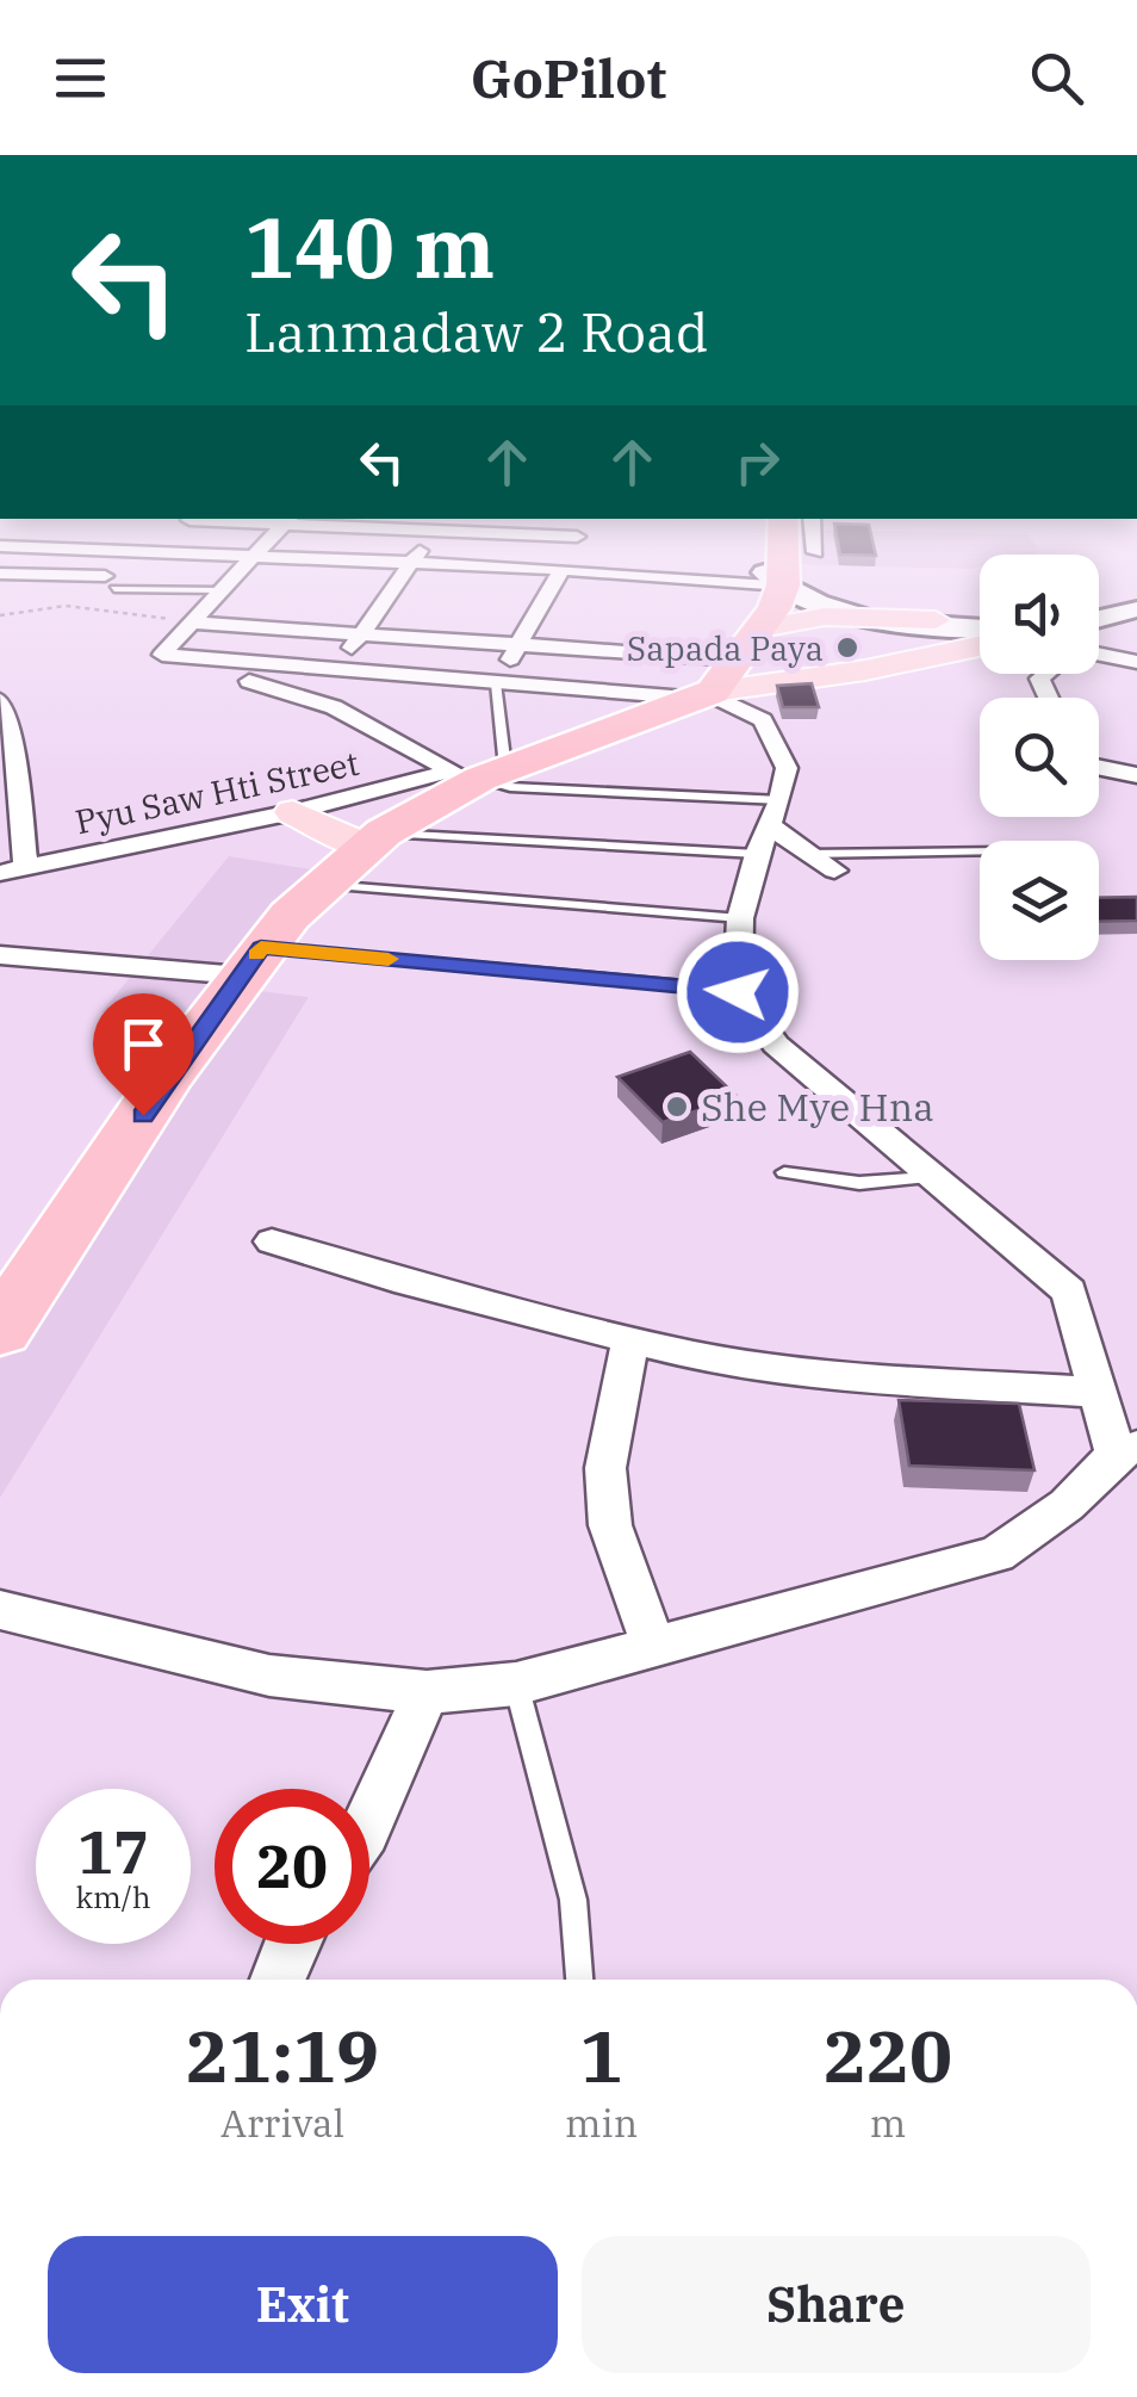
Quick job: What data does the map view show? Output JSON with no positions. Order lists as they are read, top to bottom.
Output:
{
  "streets": {
    "street": ["Pyu Saw Hti Street"]
  },
  "places": ["Sapada Paya", "She Mye Hna"],
  "page": {
    "header": "GoPilot",
    "turn": ["140 m", "Lanmadaw 2 Road"],
    "speed": "17 km/h",
    "limit": "20",
    "eta": [
      "21:19",
      "Arrival",
      "1",
      "min",
      "220",
      "m"
    ],
    "buttons": ["Exit", "Share"]
  }
}
